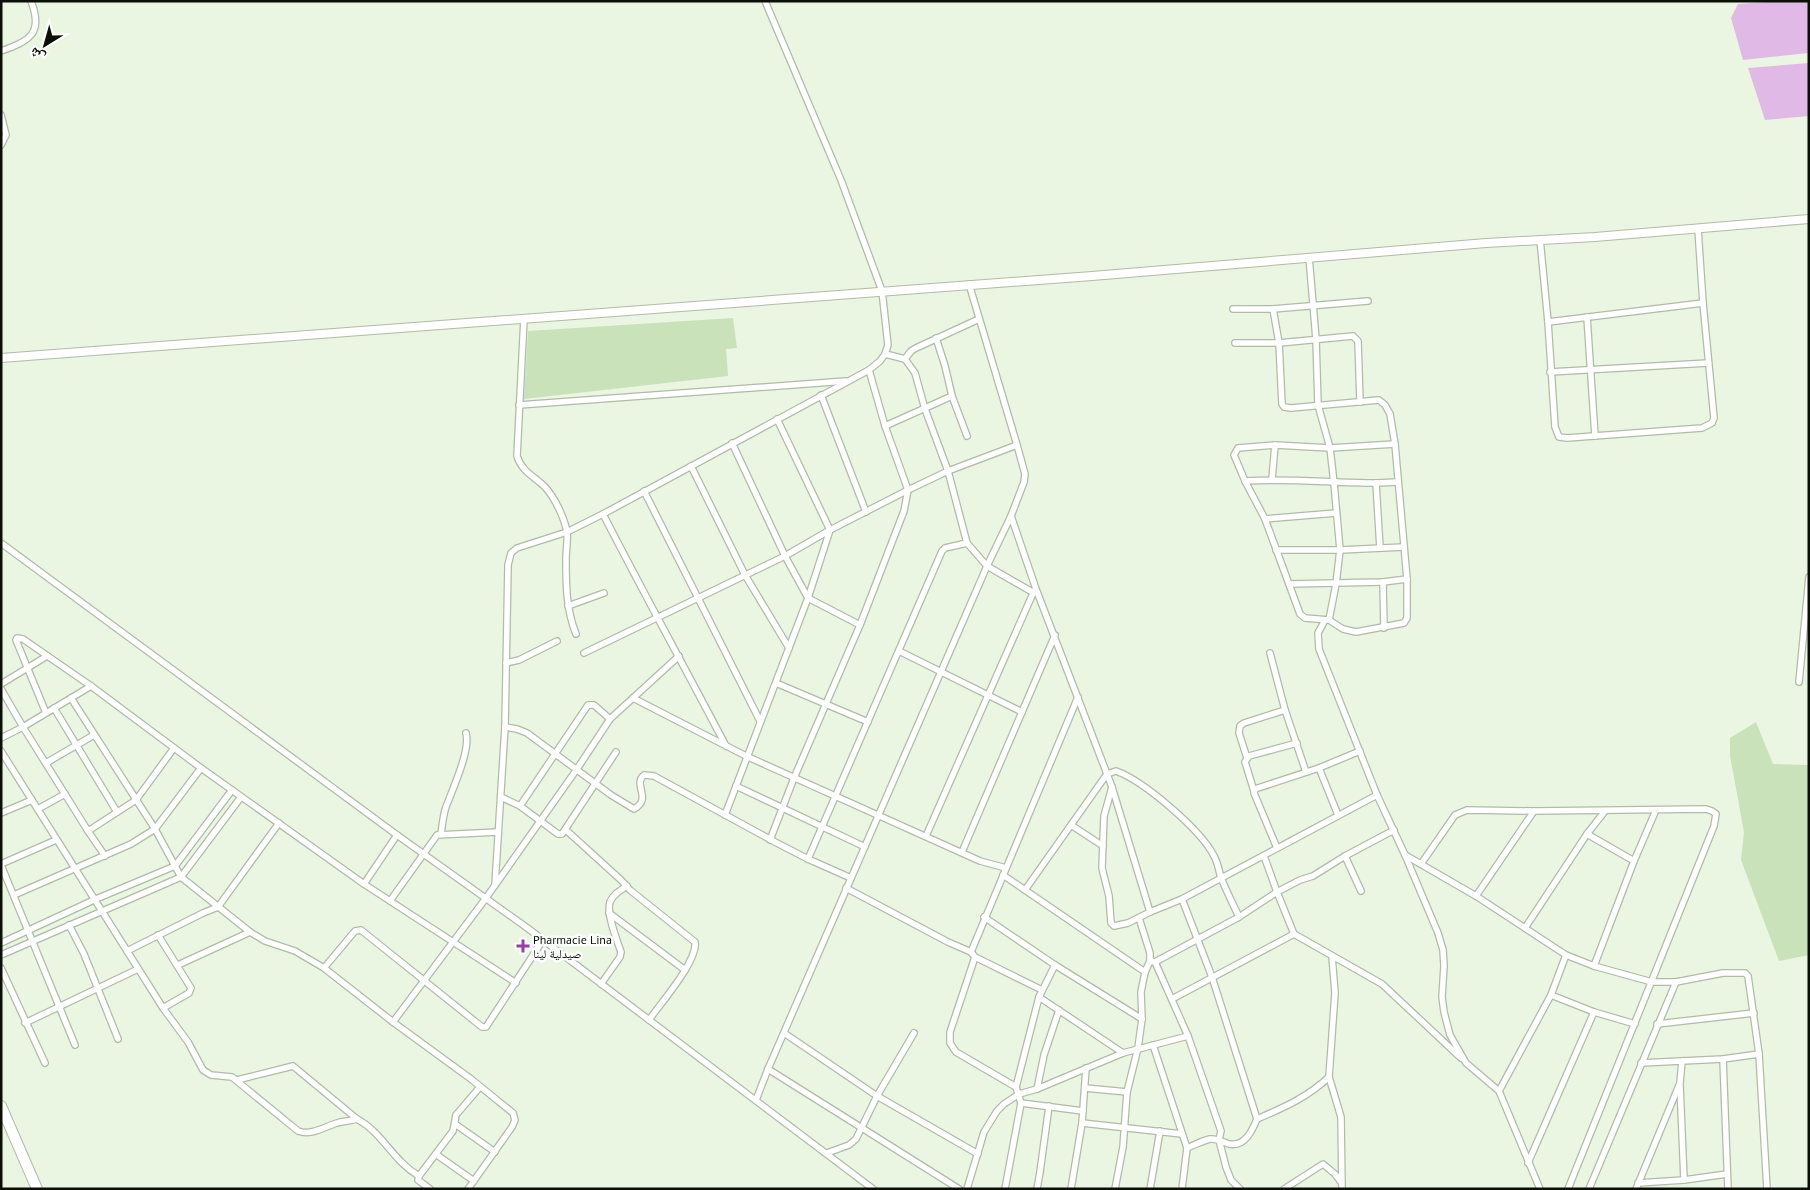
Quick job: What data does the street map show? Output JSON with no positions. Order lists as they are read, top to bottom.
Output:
{
  "places": {
    "health": ["Pharmacie Lina صيدلية لينا"]
  },
  "north": "bottom left"
}
